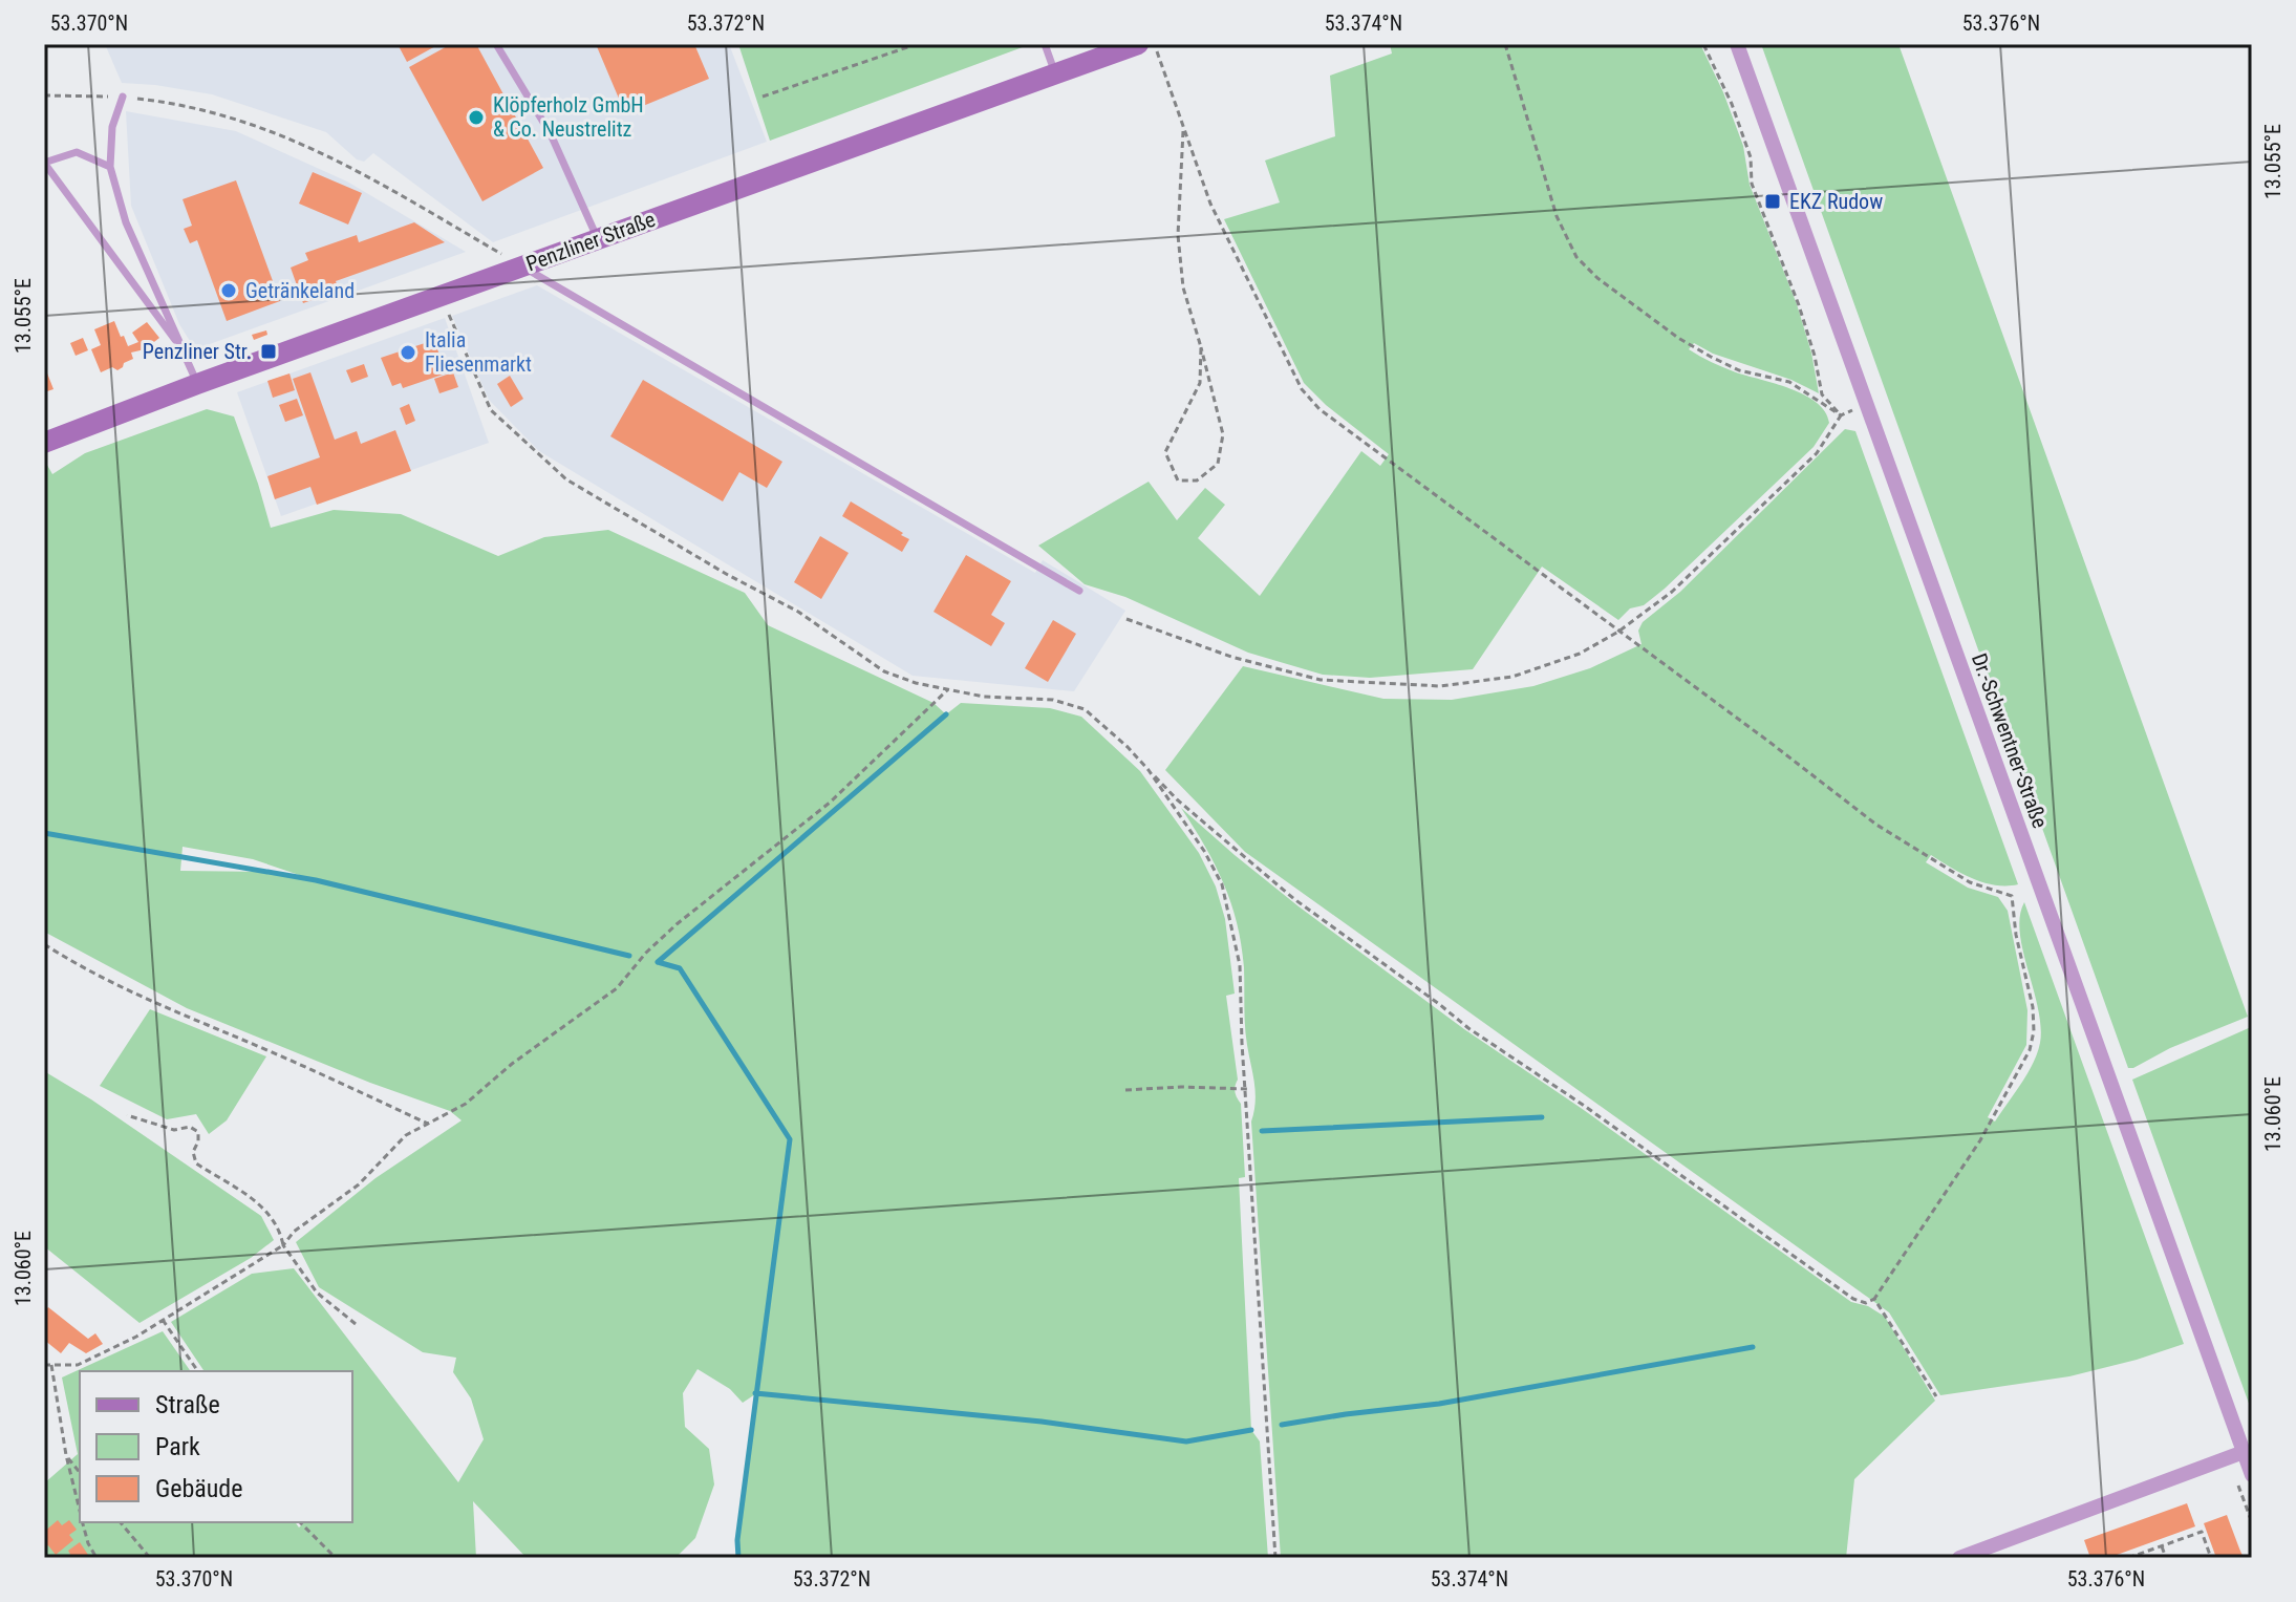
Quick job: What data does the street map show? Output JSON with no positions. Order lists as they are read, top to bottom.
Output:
{
  "streets": {
    "main road": ["Penzliner Straße"],
    "street": ["Dr.-Schwentner-Straße"]
  },
  "places": {
    "other": ["Klöpferholz GmbH & Co. Neustrelitz", "Getränkeland", "Italia Fliesenmarkt"],
    "transit": ["EKZ Rudow", "Penzliner Str."]
  },
  "legend": ["Straße", "Park", "Gebäude"],
  "coordinates": [
    "53.370°N",
    "53.372°N",
    "53.374°N",
    "53.376°N",
    "13.055°E",
    "13.060°E"
  ]
}
